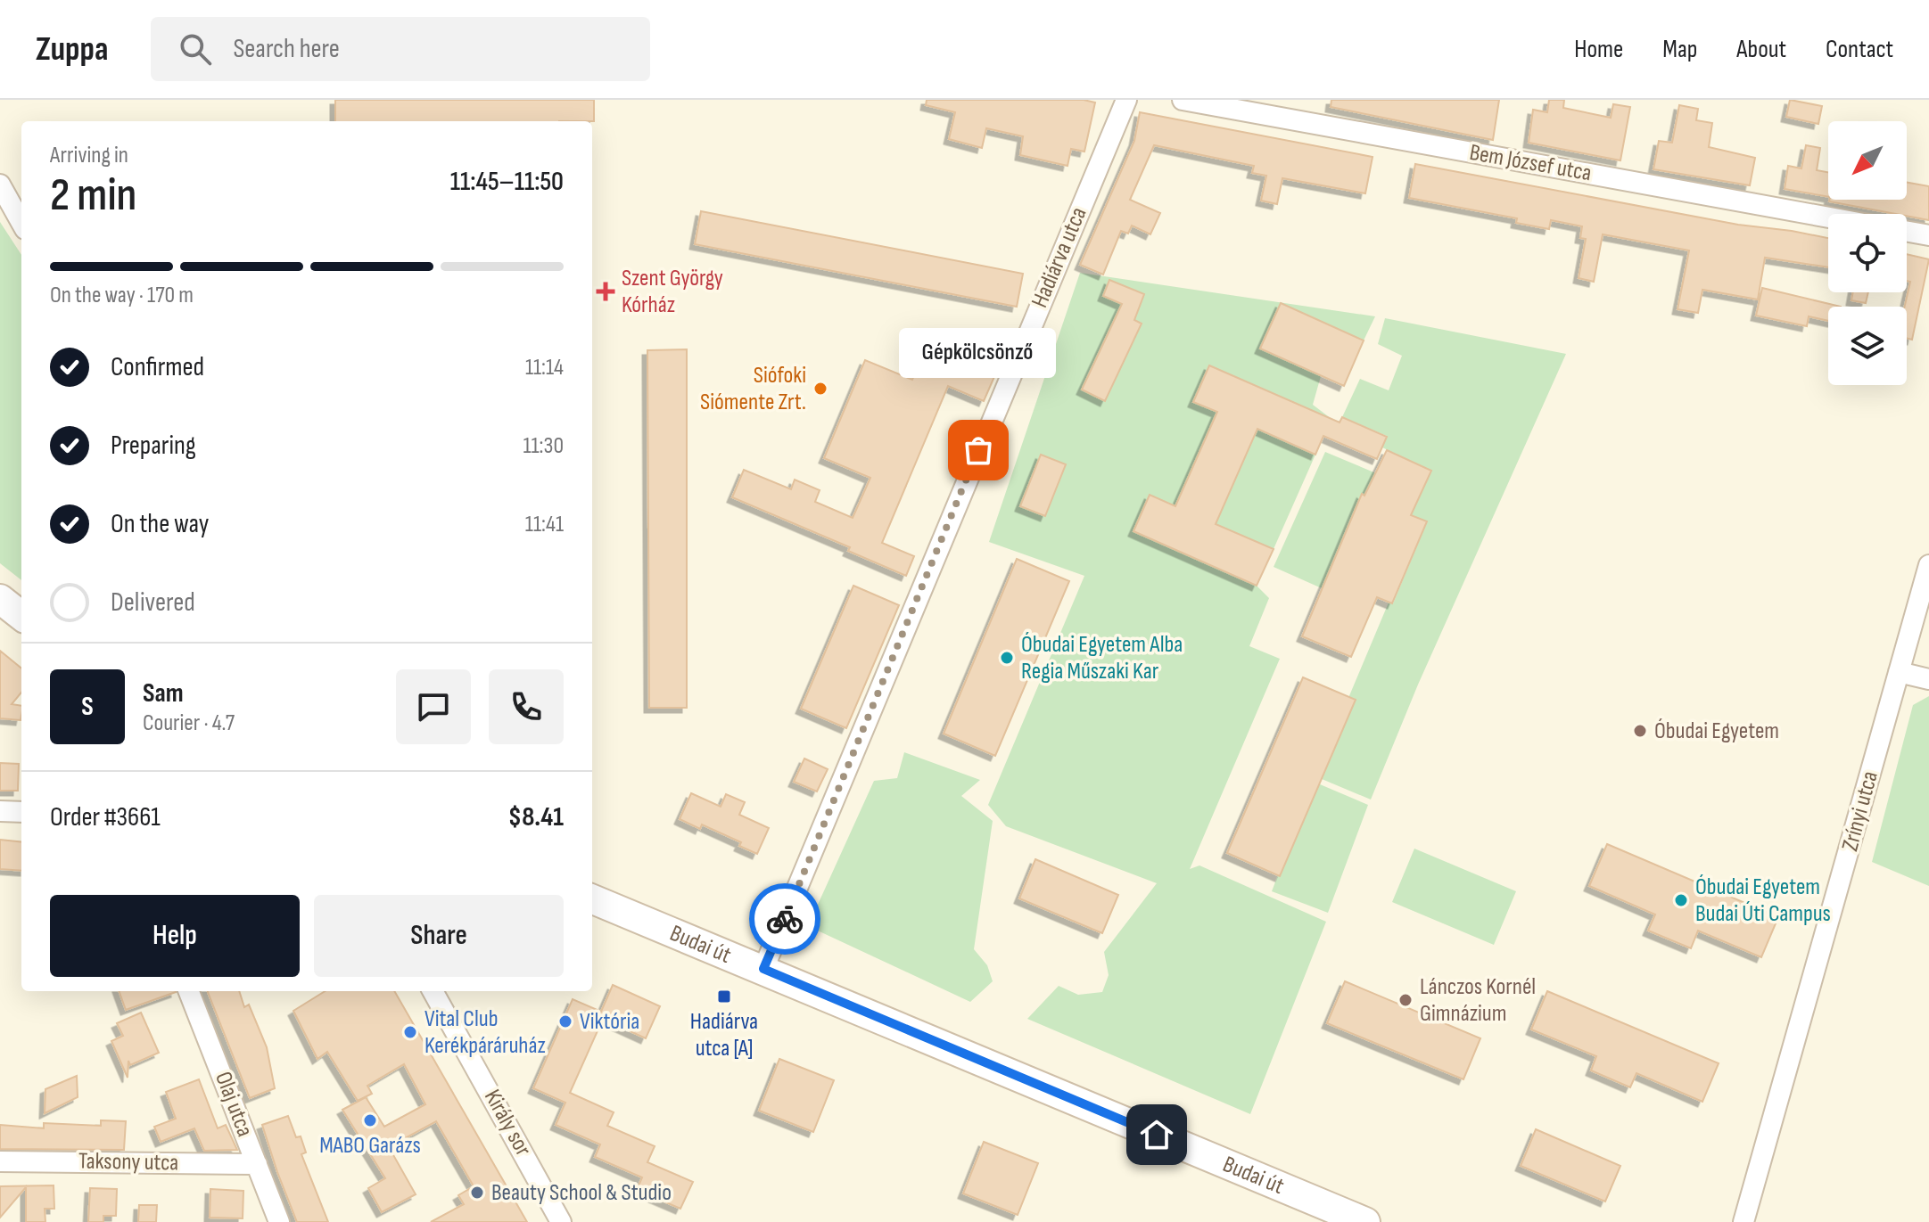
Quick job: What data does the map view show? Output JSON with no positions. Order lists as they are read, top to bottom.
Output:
{
  "streets": {
    "main road": ["Budai út"],
    "street": [
      "Bem József utca",
      "Hadiárva utca",
      "Zrínyi utca",
      "Olaj utca",
      "Király sor",
      "Taksony utca"
    ]
  },
  "crossings": [
    ["Hadiárva utca", "Budai út"],
    ["Olaj utca", "Taksony utca"]
  ],
  "places": {
    "health": ["Szent György Kórház"],
    "other": [
      "Siófoki Siómente Zrt.",
      "Gépkölcsönző",
      "Óbudai Egyetem Alba Regia Műszaki Kar",
      "Óbudai Egyetem",
      "Óbudai Egyetem Budai Úti Campus",
      "Lánczos Kornél Gimnázium",
      "Viktória",
      "Vital Club Kerékpáráruház",
      "MABO Garázs",
      "Beauty School & Studio"
    ],
    "transit": ["Hadiárva utca [A]"]
  },
  "north": "bottom left",
  "page": {
    "header": "Zuppa",
    "search": "Search here",
    "nav": [
      "Home",
      "Map",
      "About",
      "Contact"
    ],
    "heading": ["2 min", "Arriving in", "11:45–11:50"],
    "panel": [
      "Sam",
      "Courier · 4.7",
      "Order #3661",
      "$8.41"
    ],
    "bar": "On the way · 170 m",
    "bubble": "Gépkölcsönző",
    "list": [
      ["Confirmed", "11:14"],
      ["Preparing", "11:30"],
      ["On the way", "11:41"],
      "Delivered"
    ],
    "round": "S",
    "buttons": ["Help", "Share"]
  }
}
